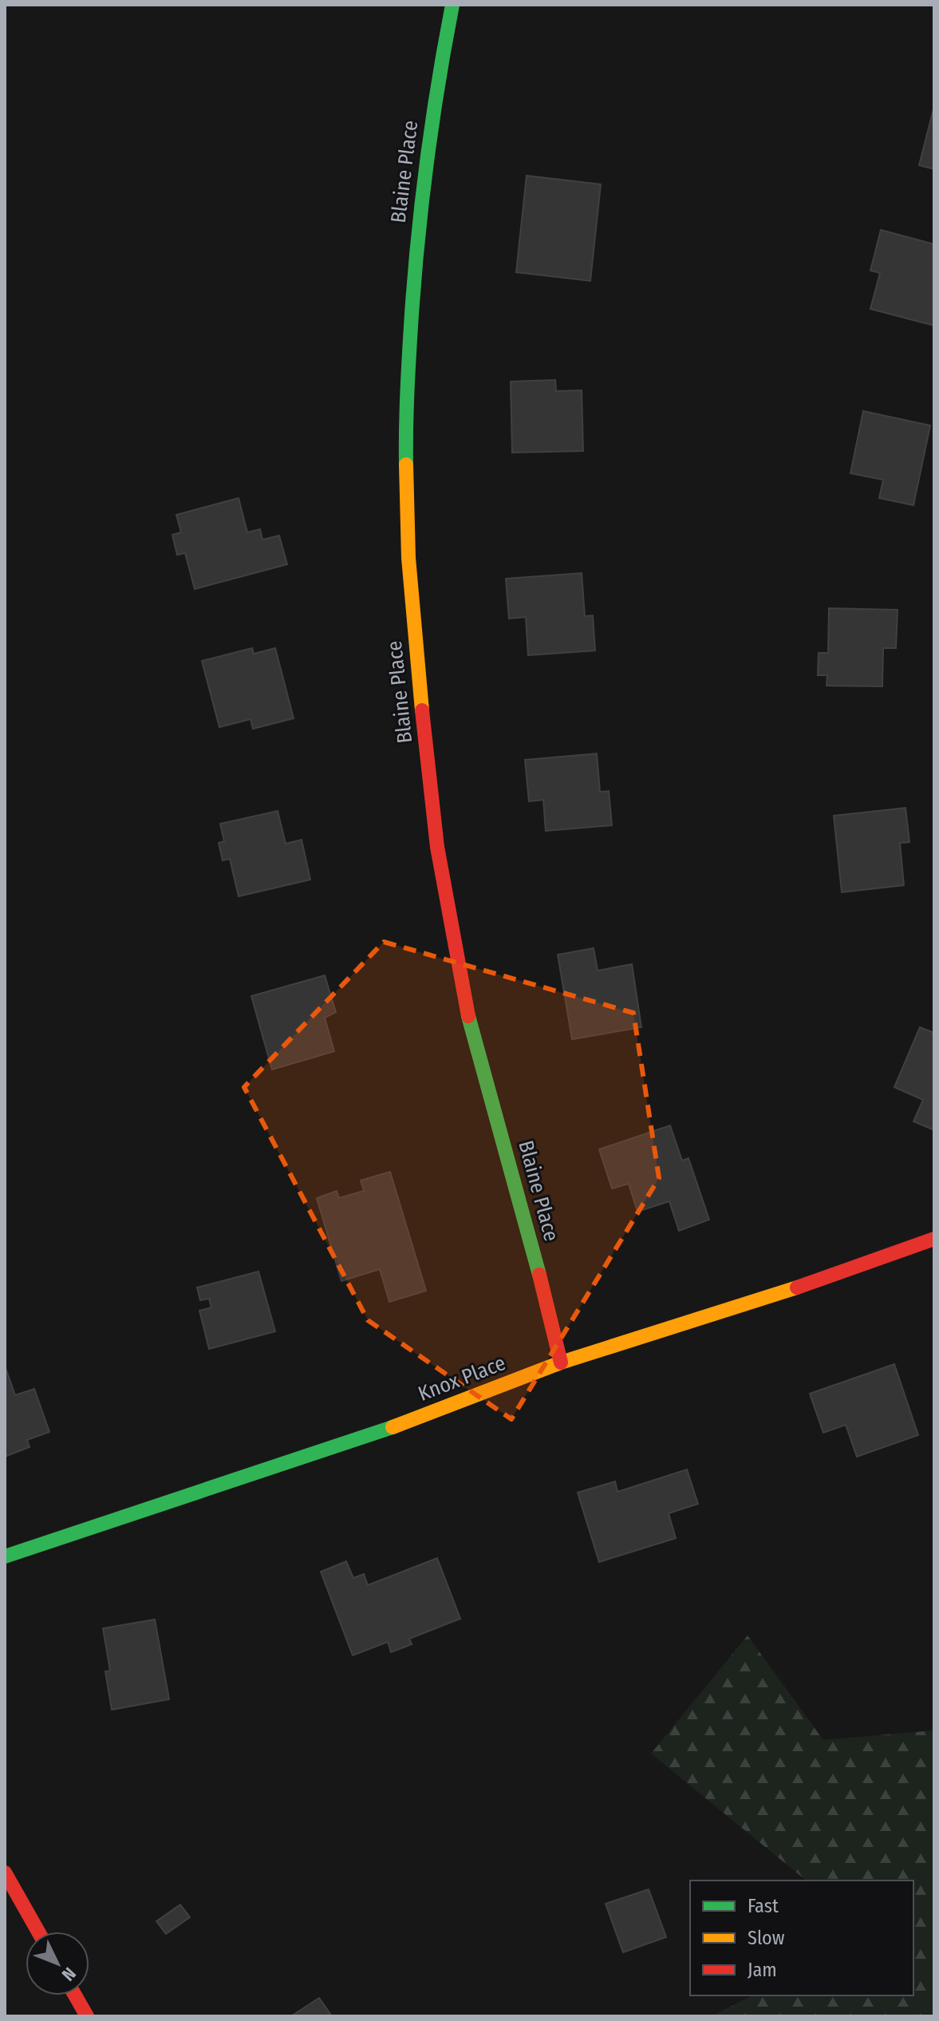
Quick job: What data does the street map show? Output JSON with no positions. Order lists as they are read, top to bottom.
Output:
{
  "streets": {
    "street": ["Blaine Place", "Knox Place"]
  },
  "crossings": [
    ["Blaine Place", "Knox Place"]
  ],
  "legend": ["Fast", "Slow", "Jam"],
  "north": "bottom right"
}
